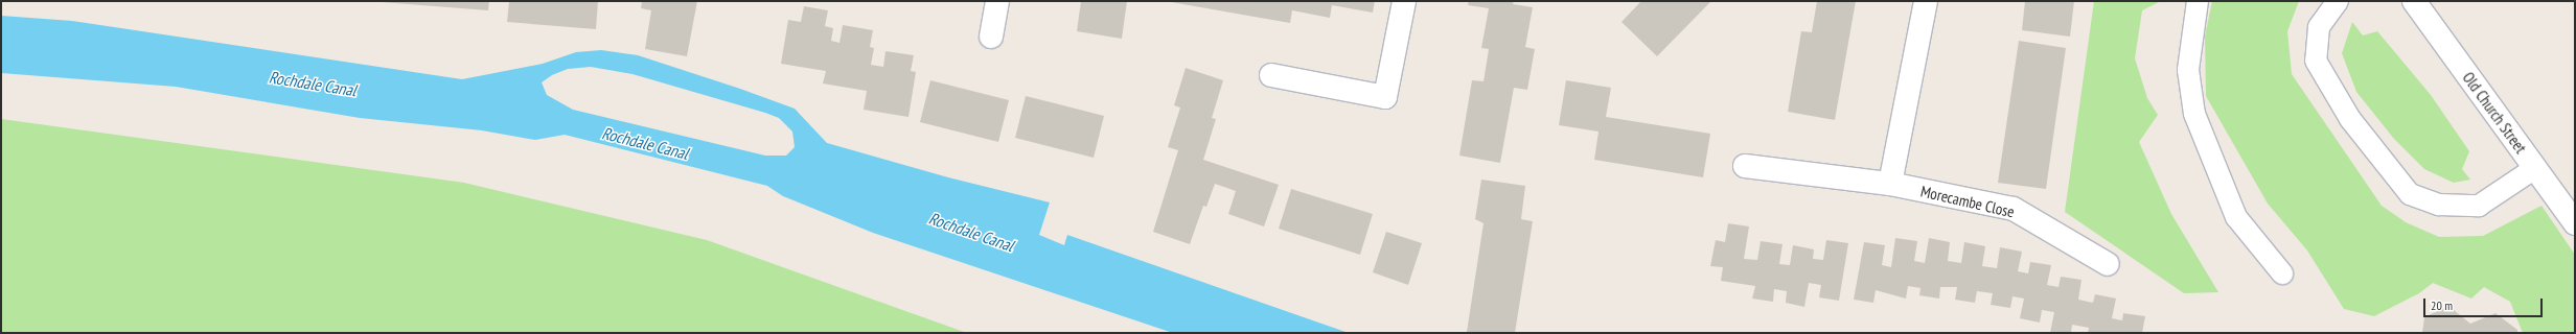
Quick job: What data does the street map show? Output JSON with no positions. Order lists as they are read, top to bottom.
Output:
{
  "streets": {
    "street": ["Old Church Street", "Morecambe Close"]
  },
  "water": ["Rochdale Canal"],
  "scale_bar": "20 m"
}
